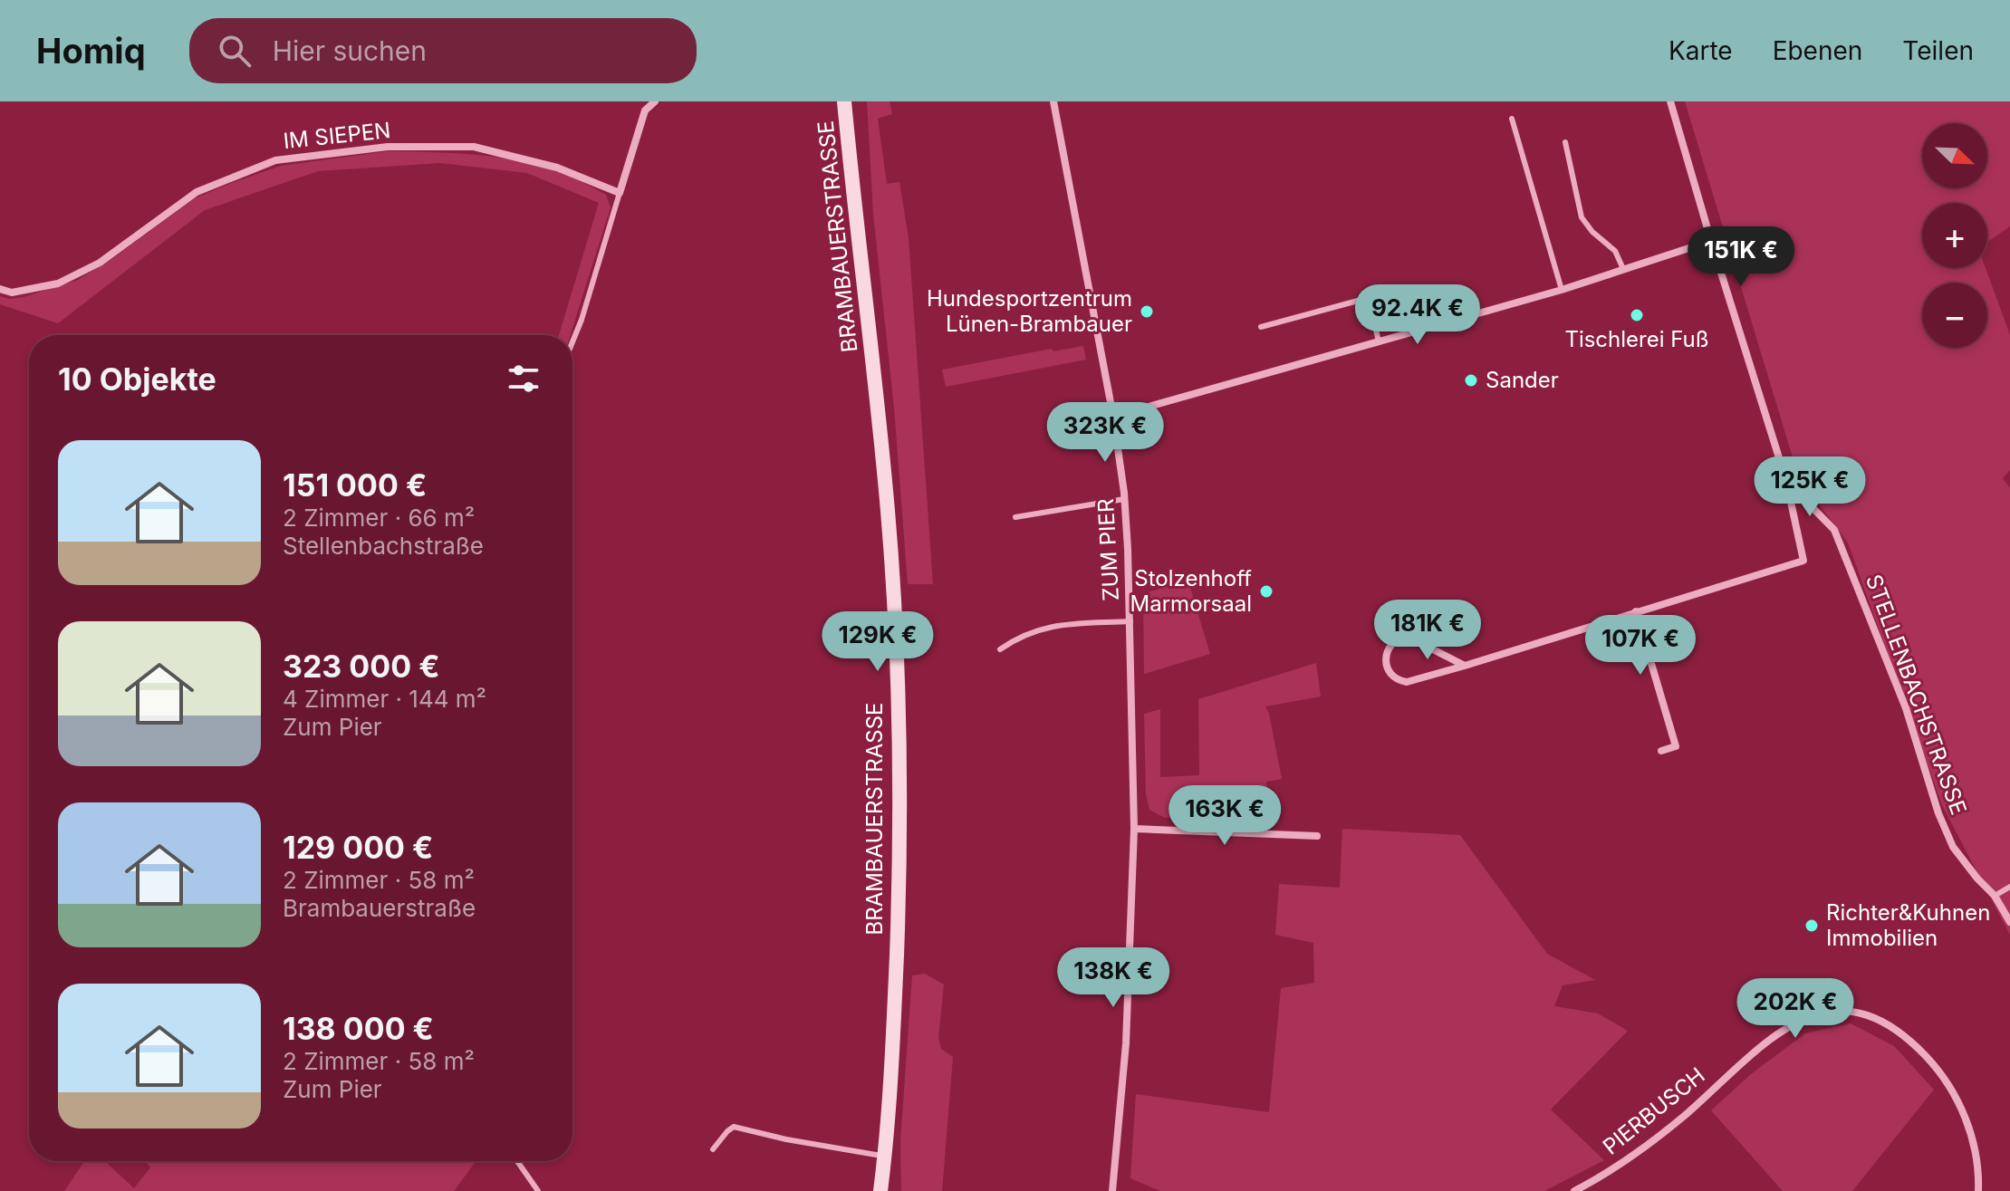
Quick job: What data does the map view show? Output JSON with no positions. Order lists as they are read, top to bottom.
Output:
{
  "streets": {
    "main road": ["BRAMBAUERSTRASSE"],
    "street": [
      "IM SIEPEN",
      "ZUM PIER",
      "STELLENBACHSTRASSE",
      "PIERBUSCH"
    ]
  },
  "places": [
    "Hundesportzentrum Lünen-Brambauer",
    "Tischlerei Fuß",
    "Sander",
    "Stolzenhoff Marmorsaal",
    "Richter&Kuhnen Immobilien"
  ],
  "north": "bottom right",
  "page": {
    "header": "Homiq",
    "search": "Hier suchen",
    "nav": ["Karte", "Ebenen", "Teilen"],
    "map_buttons": ["+", "−"],
    "price": [
      "151K €",
      "92.4K €",
      "323K €",
      "125K €",
      "181K €",
      "129K €",
      "107K €",
      "163K €",
      "138K €",
      "202K €"
    ],
    "heading": "10 Objekte",
    "list": [
      {
        "name": "151 000 €",
        "note": "2 Zimmer · 66 m² · Stellenbachstraße"
      },
      {
        "name": "323 000 €",
        "note": "4 Zimmer · 144 m² · Zum Pier"
      },
      {
        "name": "129 000 €",
        "note": "2 Zimmer · 58 m² · Brambauerstraße"
      },
      {
        "name": "138 000 €",
        "note": "2 Zimmer · 58 m² · Zum Pier"
      }
    ]
  }
}
